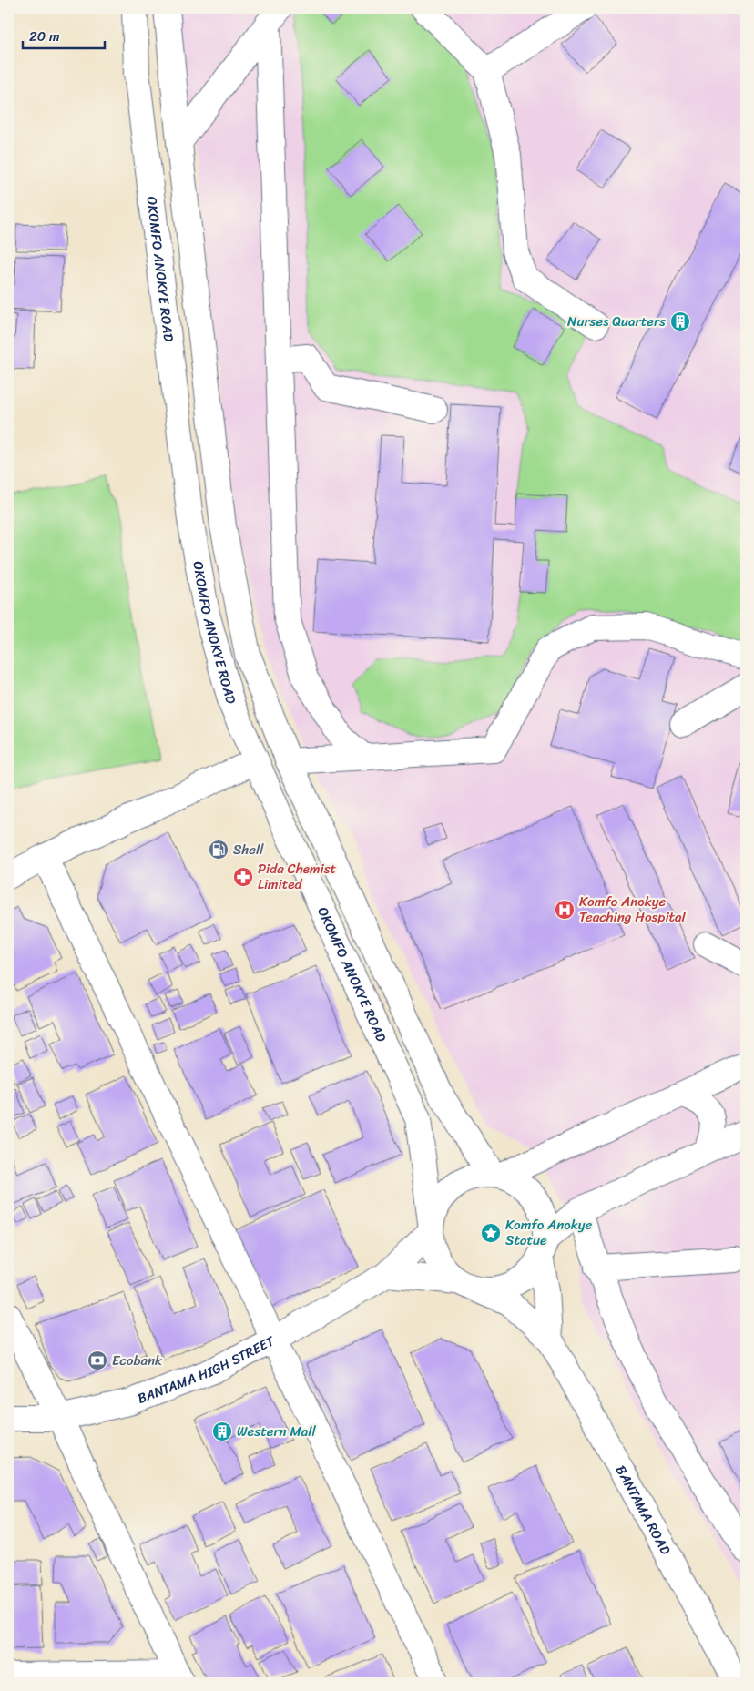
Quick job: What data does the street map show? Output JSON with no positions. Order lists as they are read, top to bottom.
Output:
{
  "streets": {
    "main road": ["OKOMFO ANOKYE ROAD", "BANTAMA HIGH STREET", "BANTAMA ROAD"]
  },
  "crossings": [
    ["OKOMFO ANOKYE ROAD", "BANTAMA HIGH STREET"]
  ],
  "places": {
    "building": ["Nurses Quarters", "Western Mall"],
    "fuel station": ["Shell"],
    "pharmacy": ["Pida Chemist Limited"],
    "hospital": ["Komfo Anokye Teaching Hospital"],
    "place": ["Komfo Anokye Statue"],
    "bank": ["Ecobank"]
  },
  "scale_bar": "20 m"
}
